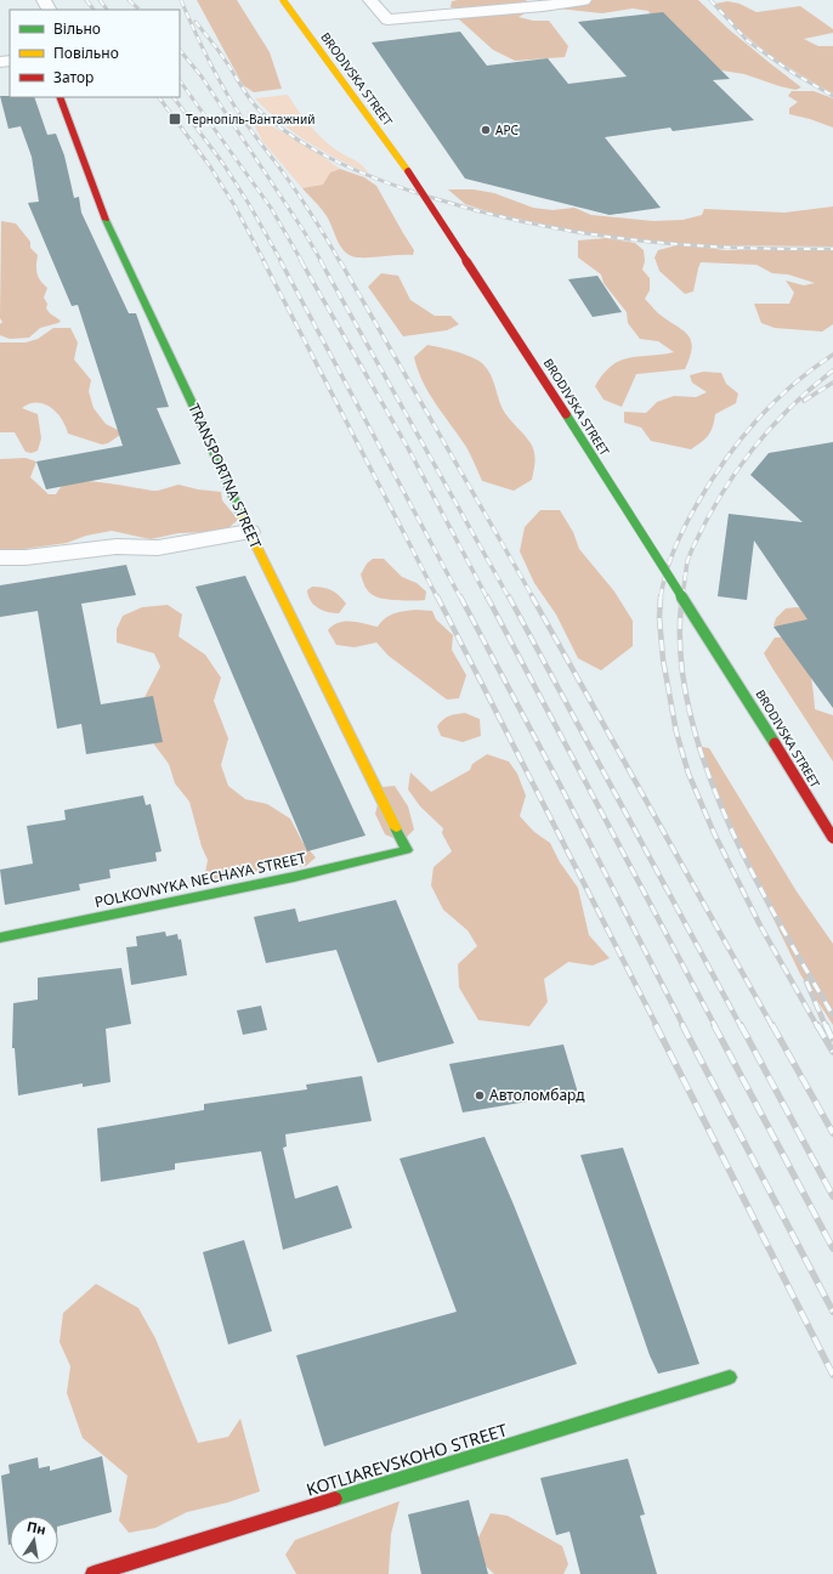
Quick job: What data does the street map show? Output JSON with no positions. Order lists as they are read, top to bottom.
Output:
{
  "streets": {
    "street": [
      "BRODIVSKA STREET",
      "TRANSPORTNA STREET",
      "POLKOVNYKA NECHAYA STREET",
      "KOTLIAREVSKOHO STREET"
    ]
  },
  "crossings": [
    ["TRANSPORTNA STREET", "POLKOVNYKA NECHAYA STREET"]
  ],
  "places": {
    "transit": ["Тернопіль-Вантажний"],
    "other": ["АРС", "Автоломбард"]
  },
  "legend": ["Вільно", "Повільно", "Затор"],
  "north": "top"
}
